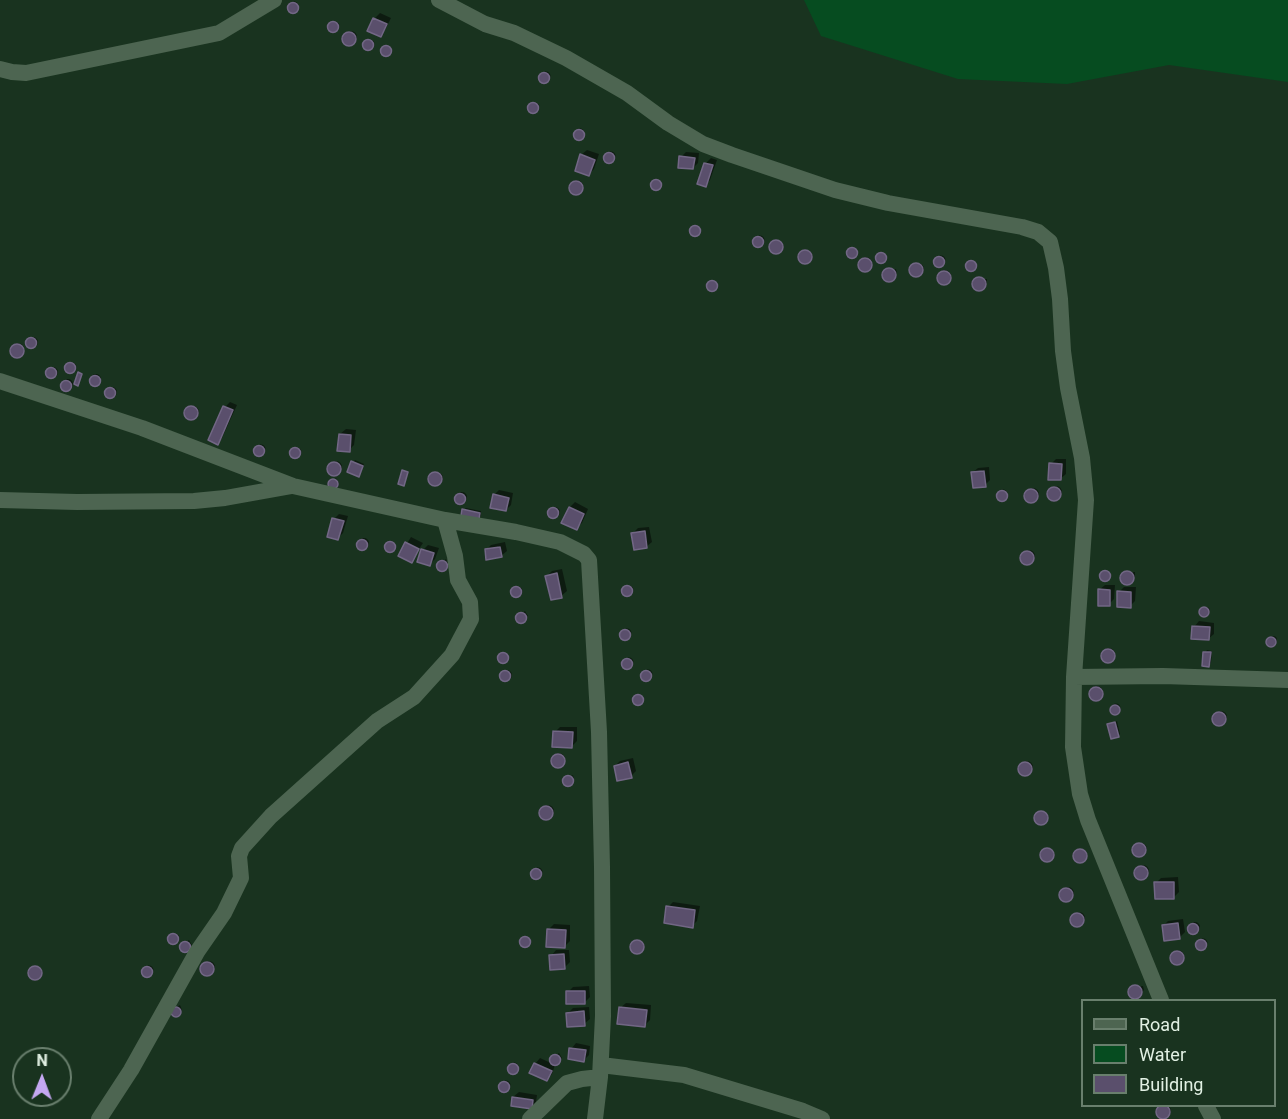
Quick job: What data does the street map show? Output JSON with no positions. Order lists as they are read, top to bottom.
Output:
{
  "legend": ["Road", "Water", "Building"],
  "north": "top"
}
